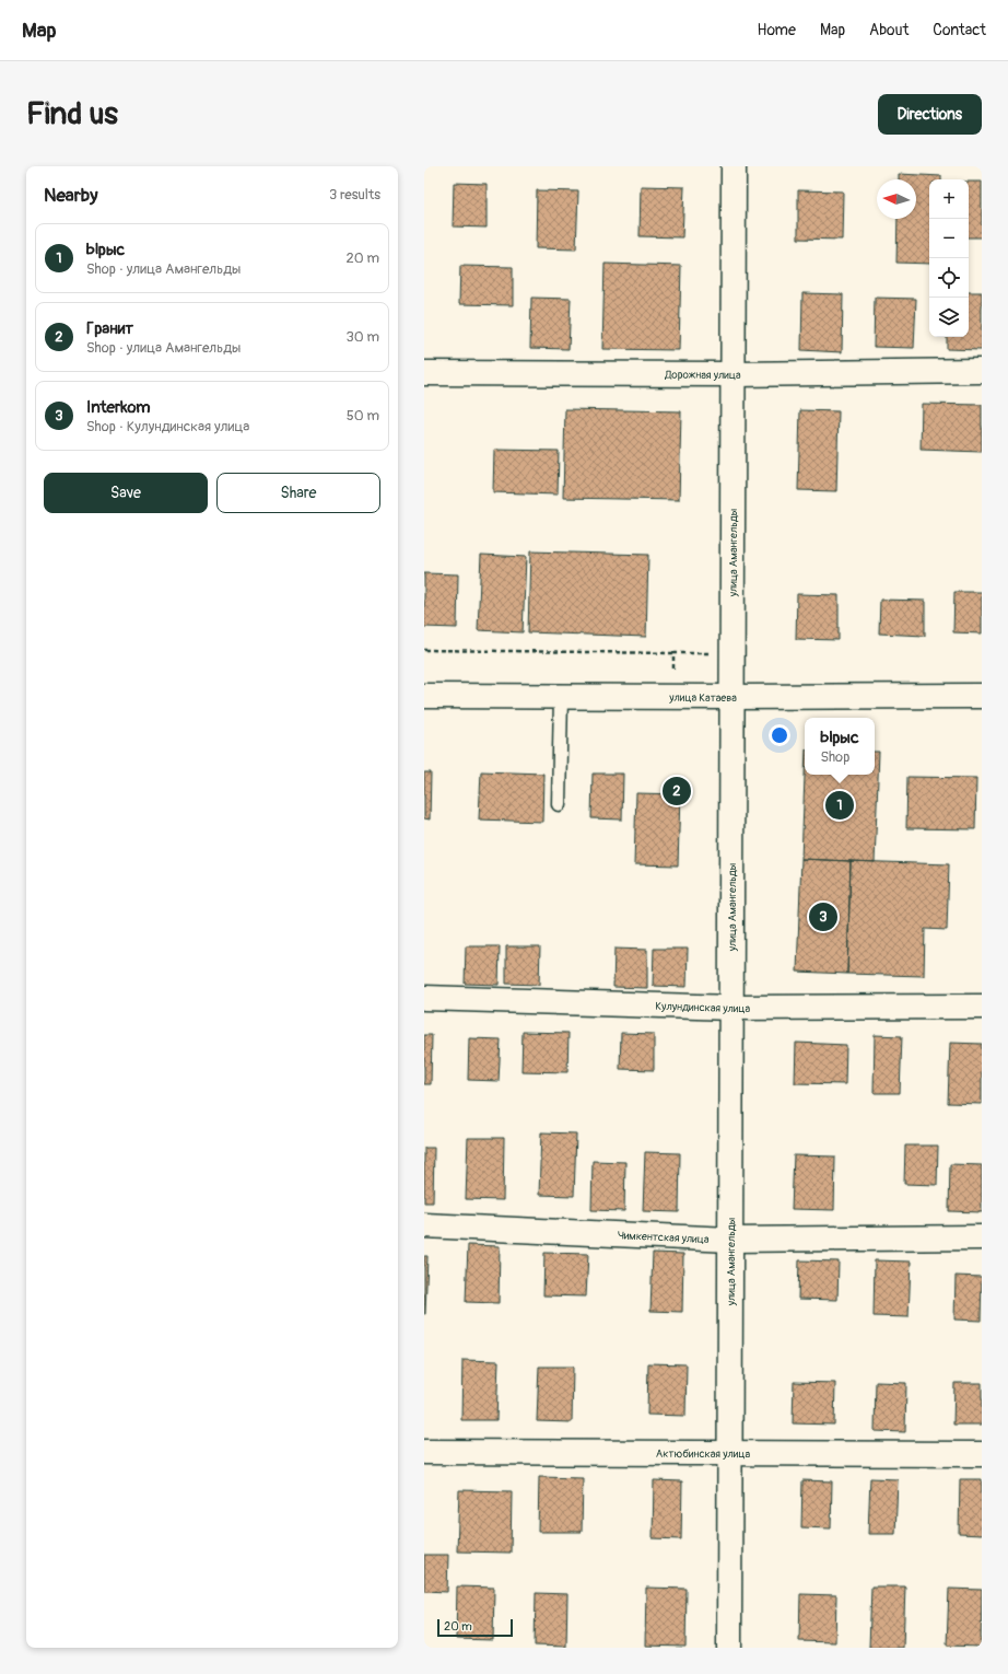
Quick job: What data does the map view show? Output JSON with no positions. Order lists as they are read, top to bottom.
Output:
{
  "streets": {
    "street": [
      "Дорожная улица",
      "улица Амангельды",
      "улица Катаева",
      "Кулундинская улица",
      "Чимкентская улица",
      "Актюбинская улица"
    ]
  },
  "crossings": [
    ["Дорожная улица", "улица Амангельды"],
    ["улица Амангельды", "улица Катаева"],
    ["улица Амангельды", "Кулундинская улица"],
    ["улица Амангельды", "Чимкентская улица"],
    ["улица Амангельды", "Актюбинская улица"]
  ],
  "scale_bar": "20 m",
  "north": "left",
  "page": {
    "header": "Map",
    "nav": [
      "Home",
      "Map",
      "About",
      "Contact"
    ],
    "buttons": [
      "Directions",
      ["Save", "Share"]
    ],
    "title": "Find us",
    "heading": ["Nearby", "3 results"],
    "map_buttons": ["+", "−"],
    "list": [
      {
        "mark": "1",
        "name": "Ырыс",
        "note": "Shop · улица Амангельды",
        "value": "20 m"
      },
      {
        "mark": "2",
        "name": "Гранит",
        "note": "Shop · улица Амангельды",
        "value": "30 m"
      },
      {
        "mark": "3",
        "name": "Interkom",
        "note": "Shop · Кулундинская улица",
        "value": "50 m"
      }
    ],
    "popup": ["Ырыс", "Shop"],
    "pins": ["2", "1", "3"],
    "scale": "20 m"
  }
}
